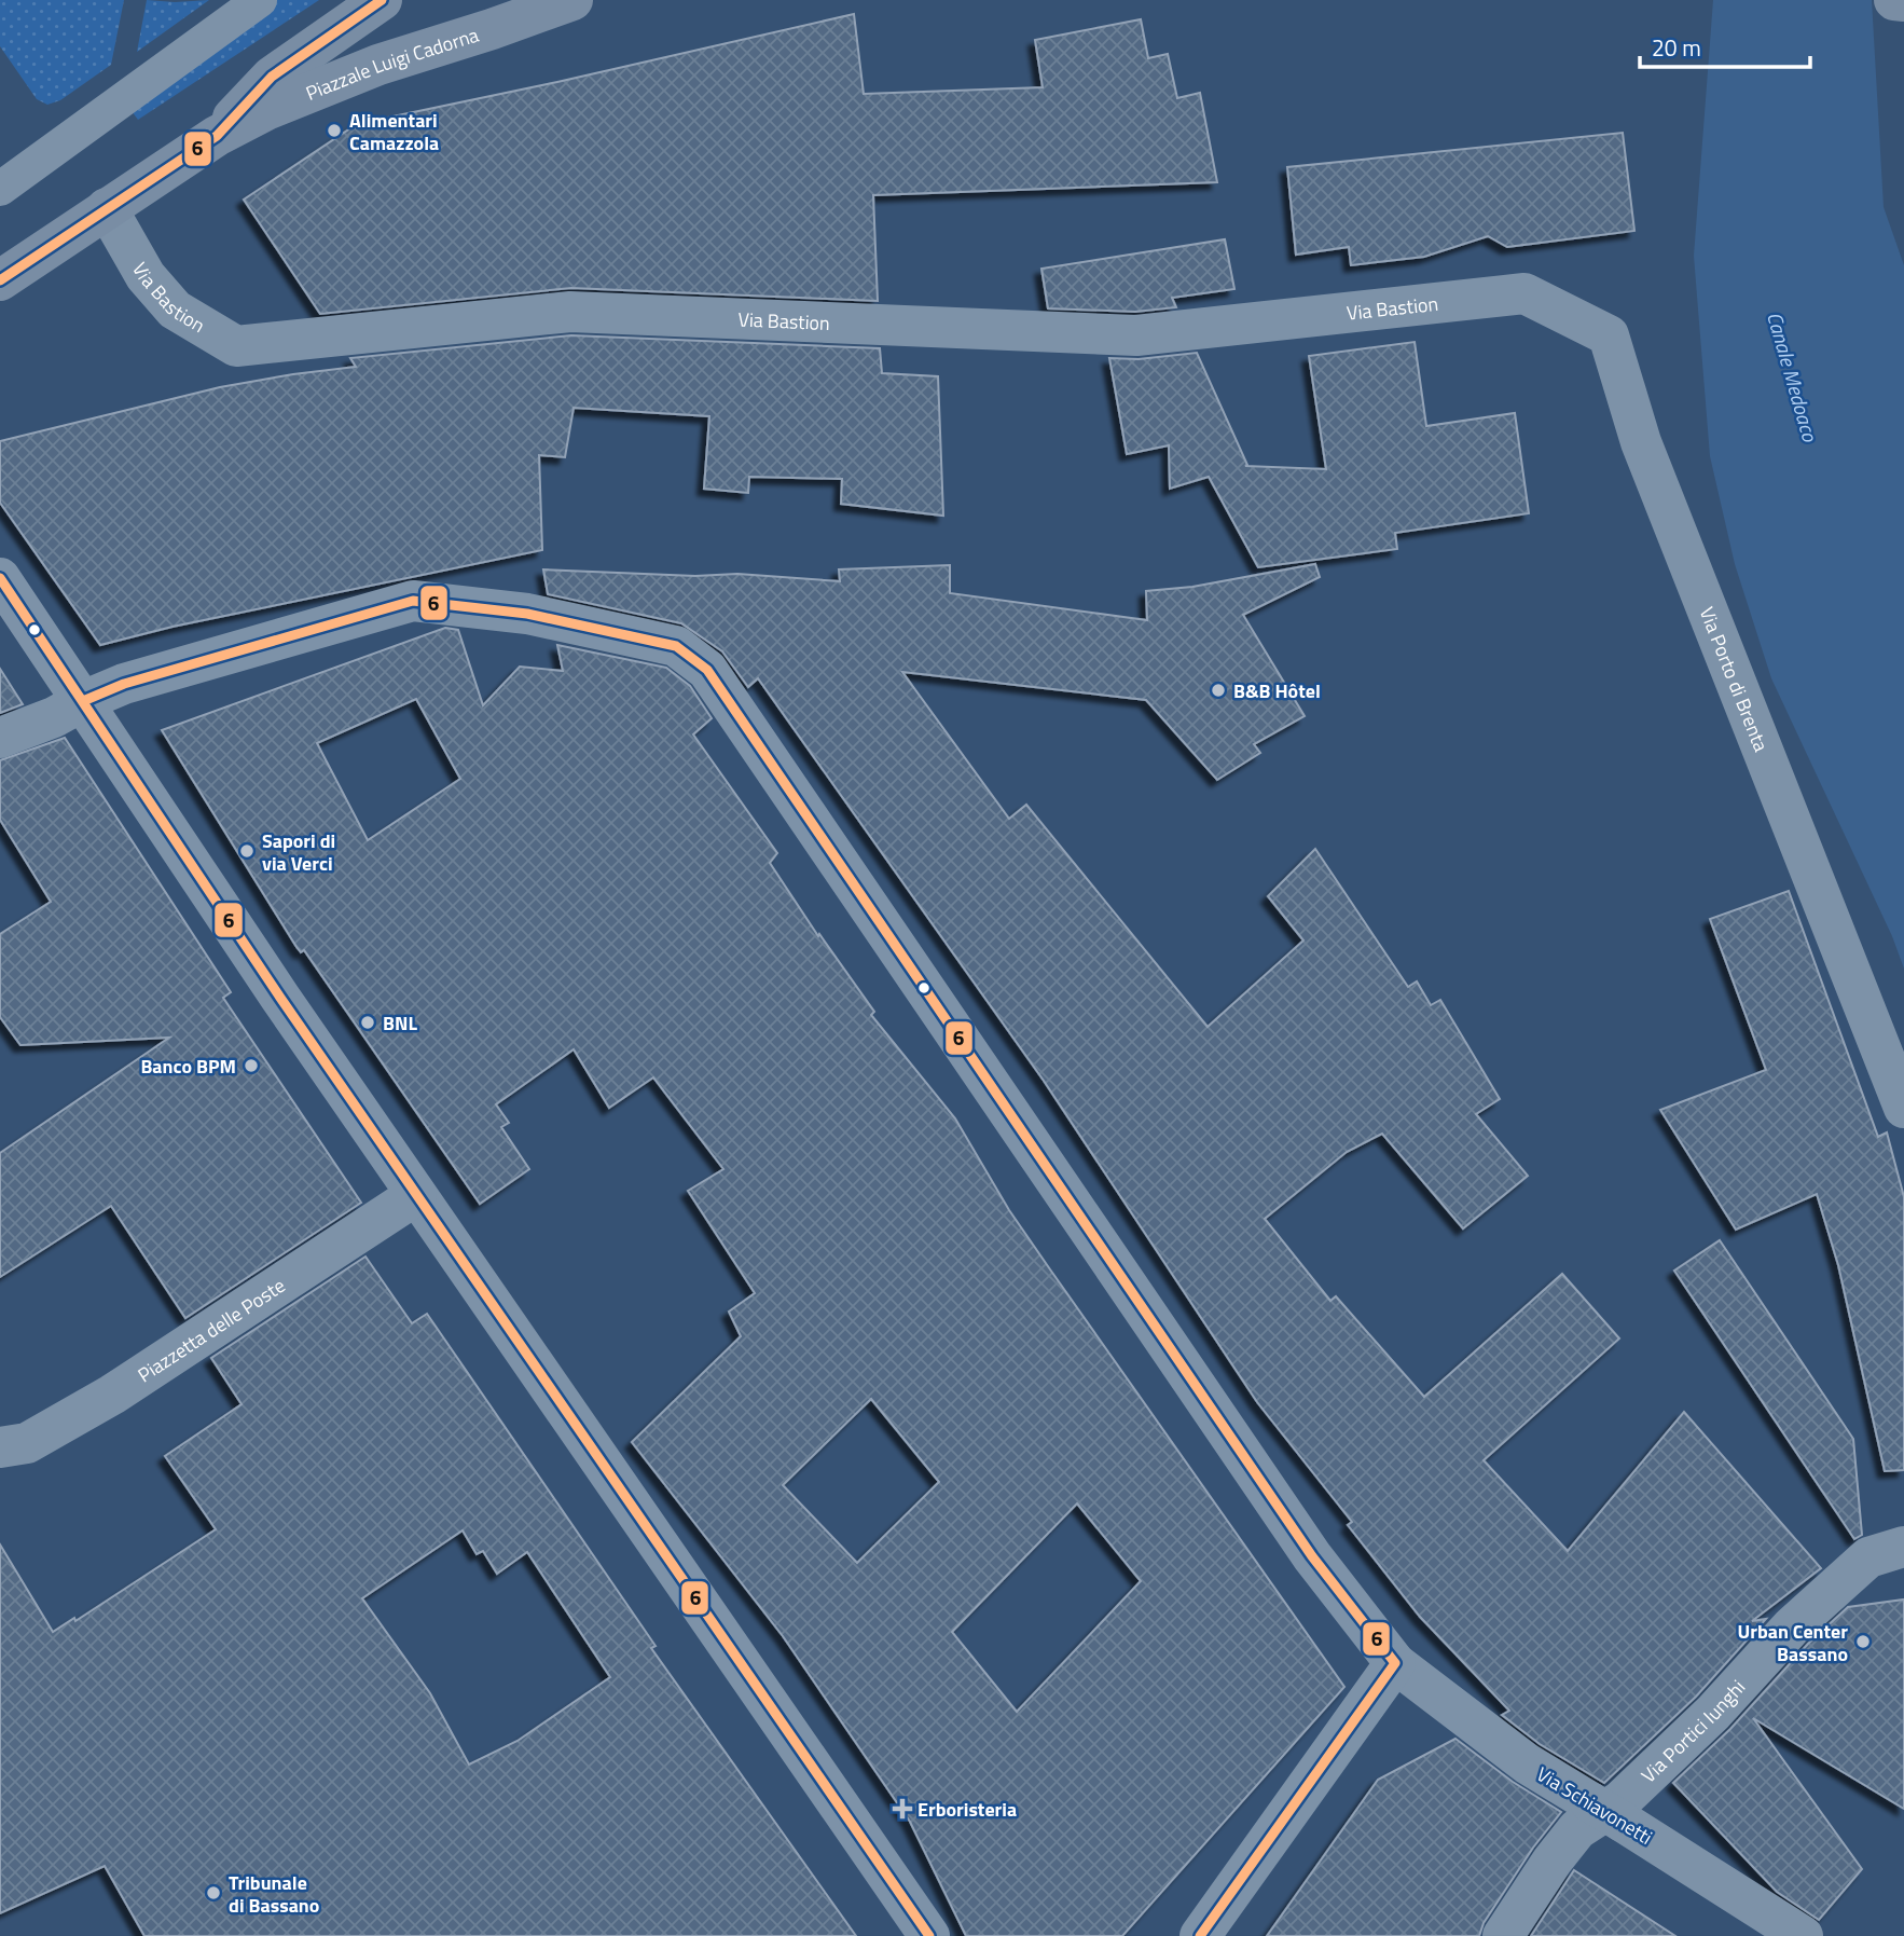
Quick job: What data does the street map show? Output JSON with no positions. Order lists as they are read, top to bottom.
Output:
{
  "streets": {
    "main road": ["Piazzale Luigi Cadorna"],
    "street": [
      "Via Bastion",
      "Via Porto di Brenta",
      "Piazzetta delle Poste",
      "Via Portici lunghi",
      "Via Schiavonetti"
    ]
  },
  "crossings": [
    ["Piazzale Luigi Cadorna", "Via Bastion"],
    ["Via Bastion", "Via Porto di Brenta"]
  ],
  "water": ["Canale Medoaco"],
  "places": {
    "other": [
      "Alimentari Camazzola",
      "B&B Hôtel",
      "Sapori di via Verci",
      "BNL",
      "Banco BPM",
      "Urban Center Bassano",
      "Tribunale di Bassano"
    ],
    "health": ["Erboristeria"]
  },
  "lines": ["transit line 6"],
  "scale_bar": "20 m"
}
